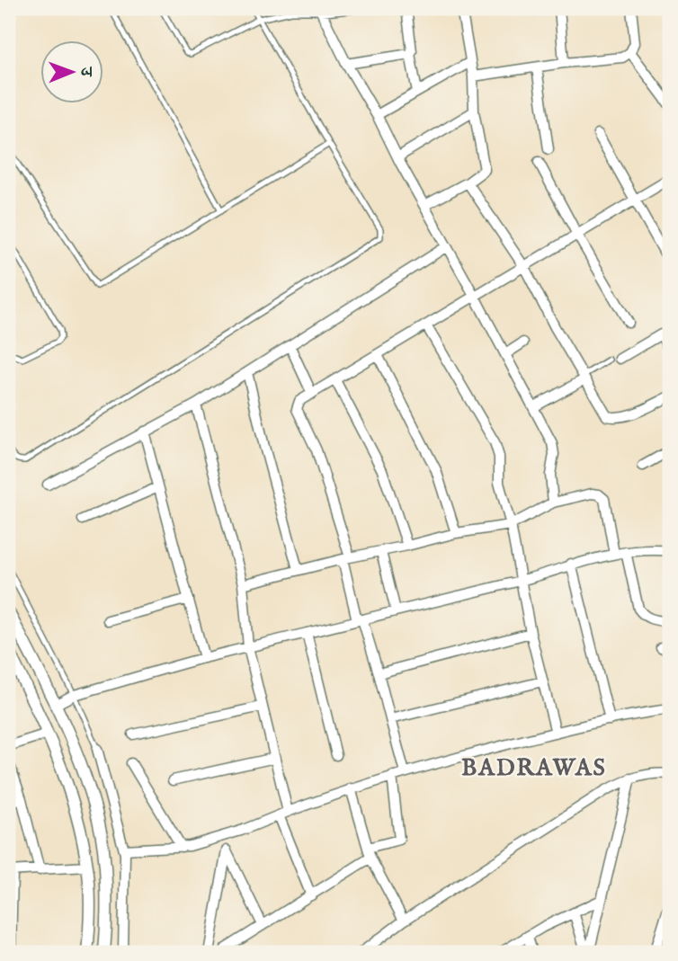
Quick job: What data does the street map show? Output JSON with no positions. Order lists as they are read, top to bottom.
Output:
{
  "districts": ["BADRAWAS"],
  "north": "right"
}
